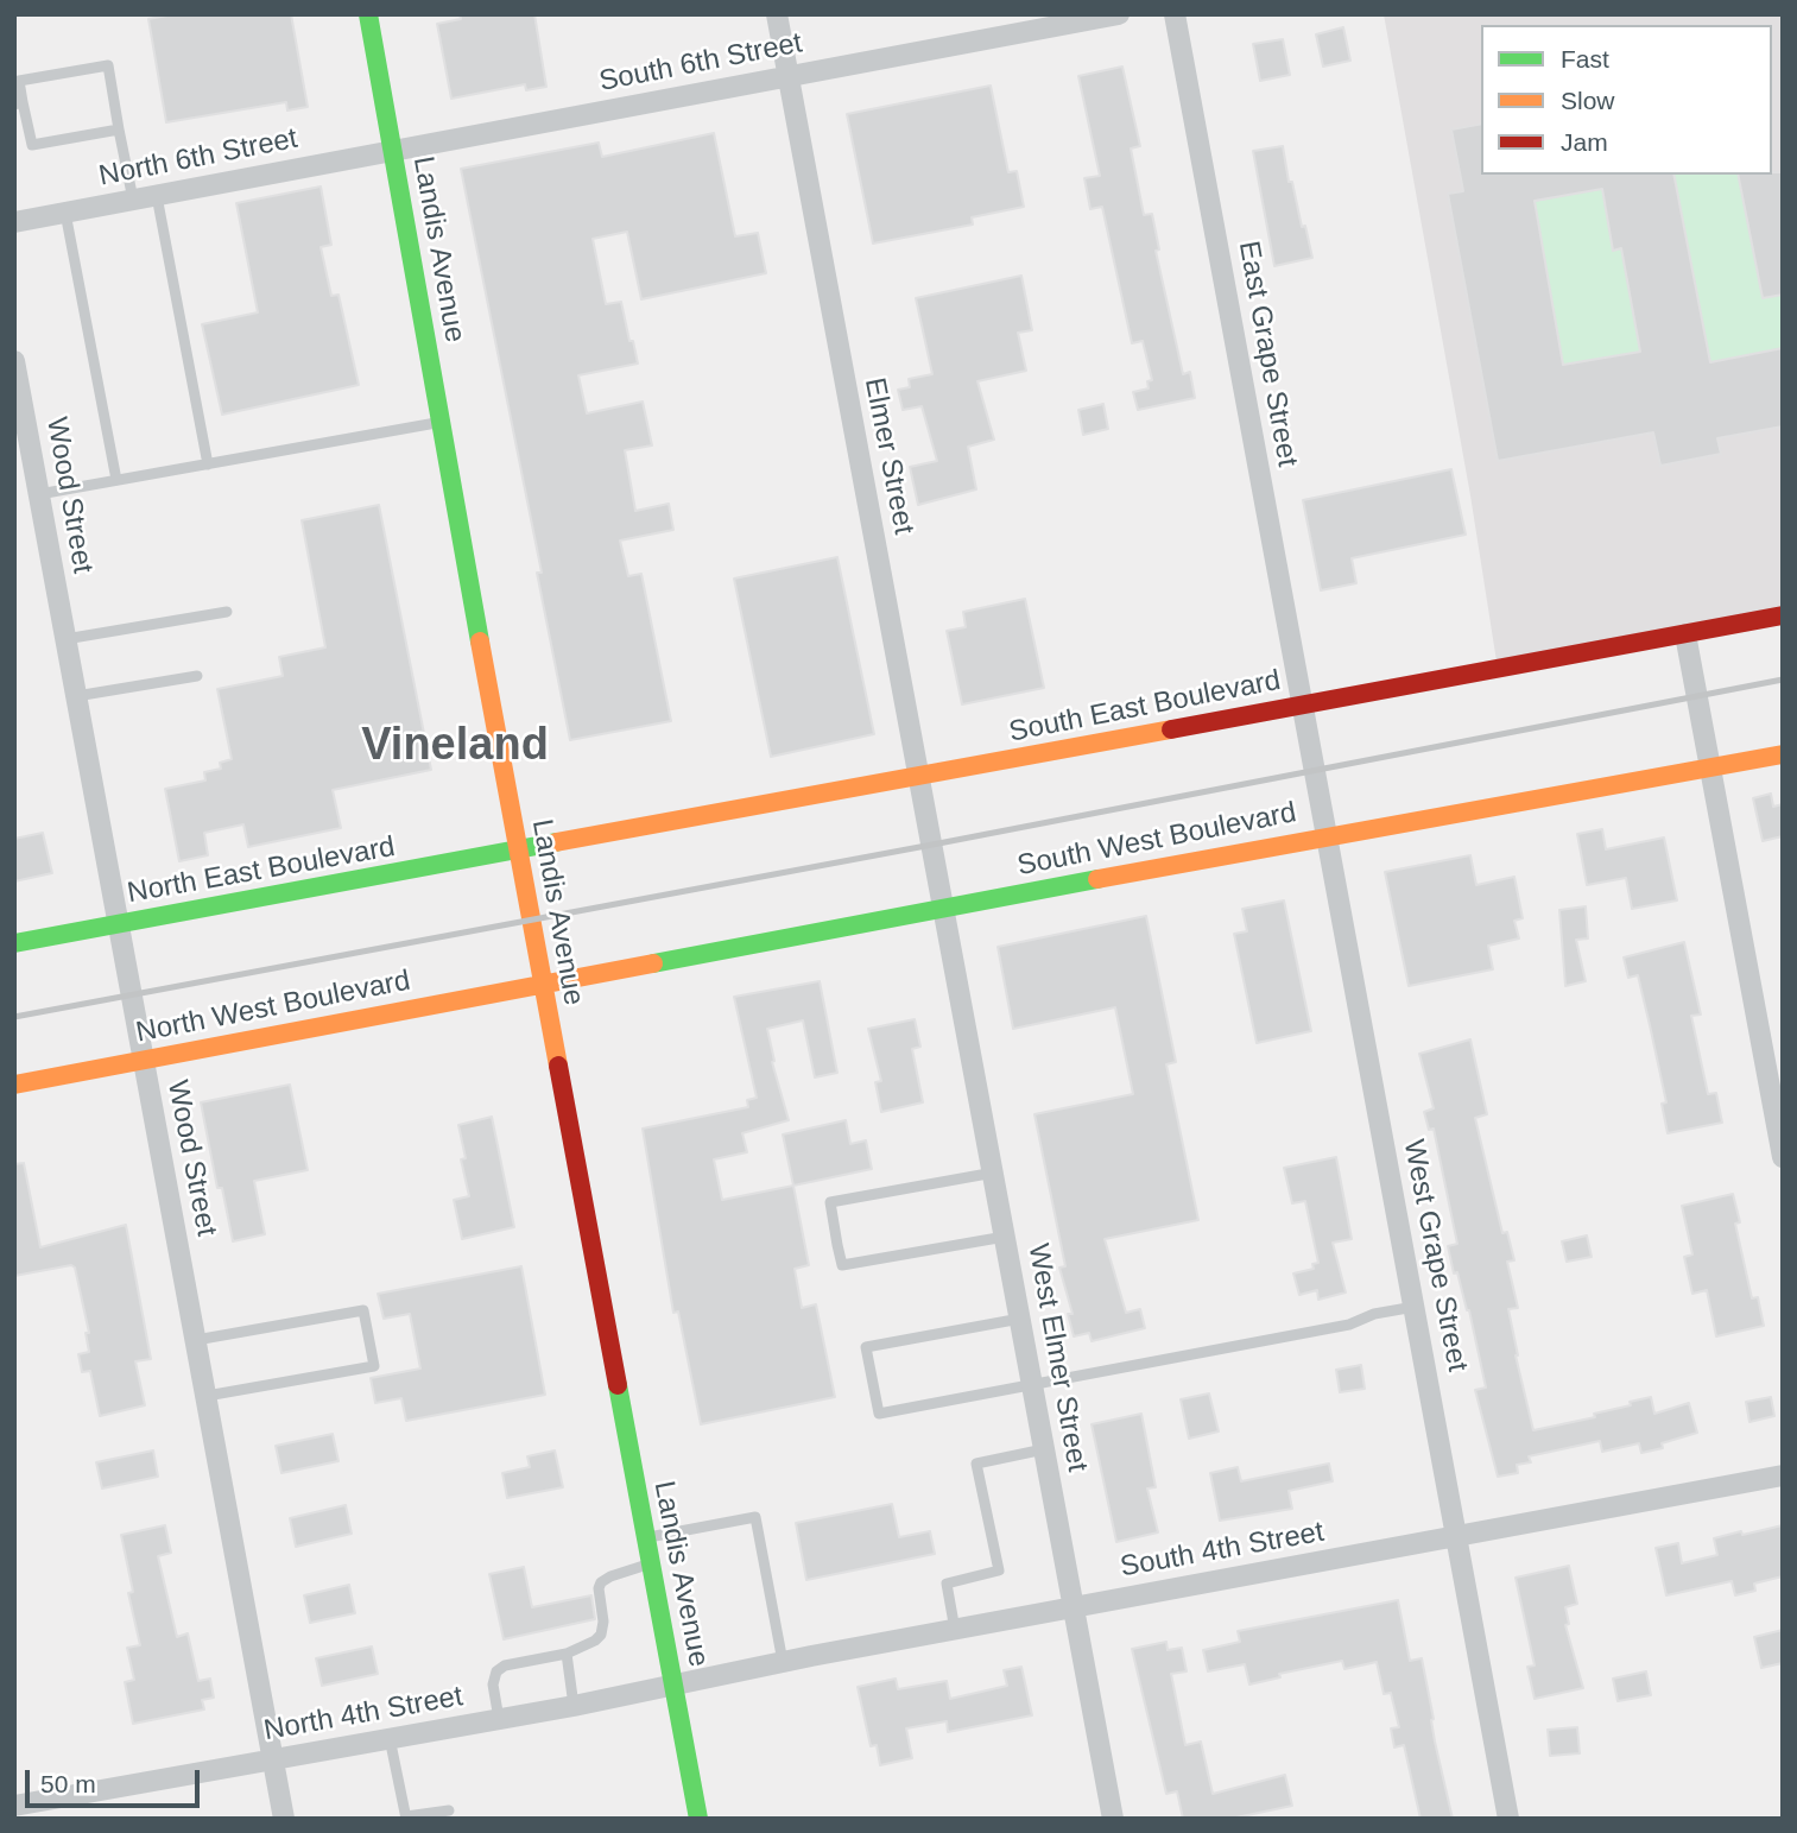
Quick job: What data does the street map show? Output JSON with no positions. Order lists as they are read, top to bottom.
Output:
{
  "streets": {
    "main road": [
      "Landis Avenue",
      "South East Boulevard",
      "South West Boulevard",
      "North East Boulevard",
      "North West Boulevard"
    ],
    "street": [
      "South 6th Street",
      "North 6th Street",
      "East Grape Street",
      "Elmer Street",
      "Wood Street",
      "West Grape Street",
      "West Elmer Street",
      "South 4th Street",
      "North 4th Street"
    ]
  },
  "crossings": [
    ["South 6th Street", "North 6th Street"],
    ["South 6th Street", "Landis Avenue"],
    ["South 6th Street", "Elmer Street"],
    ["North 6th Street", "Landis Avenue"],
    ["Landis Avenue", "South East Boulevard"],
    ["Landis Avenue", "South West Boulevard"],
    ["Landis Avenue", "North East Boulevard"],
    ["Landis Avenue", "North West Boulevard"],
    ["Landis Avenue", "South 4th Street"],
    ["Landis Avenue", "North 4th Street"],
    ["East Grape Street", "South East Boulevard"],
    ["East Grape Street", "West Grape Street"],
    ["Elmer Street", "South East Boulevard"],
    ["Elmer Street", "South West Boulevard"],
    ["Elmer Street", "West Elmer Street"],
    ["Wood Street", "North East Boulevard"],
    ["Wood Street", "North West Boulevard"],
    ["Wood Street", "North 4th Street"],
    ["South East Boulevard", "North East Boulevard"],
    ["South East Boulevard", "West Grape Street"],
    ["South West Boulevard", "North West Boulevard"],
    ["South West Boulevard", "West Grape Street"],
    ["South West Boulevard", "West Elmer Street"],
    ["West Grape Street", "South 4th Street"],
    ["West Elmer Street", "South 4th Street"],
    ["South 4th Street", "North 4th Street"]
  ],
  "districts": ["Vineland"],
  "legend": ["Fast", "Slow", "Jam"],
  "scale_bar": "50 m"
}
